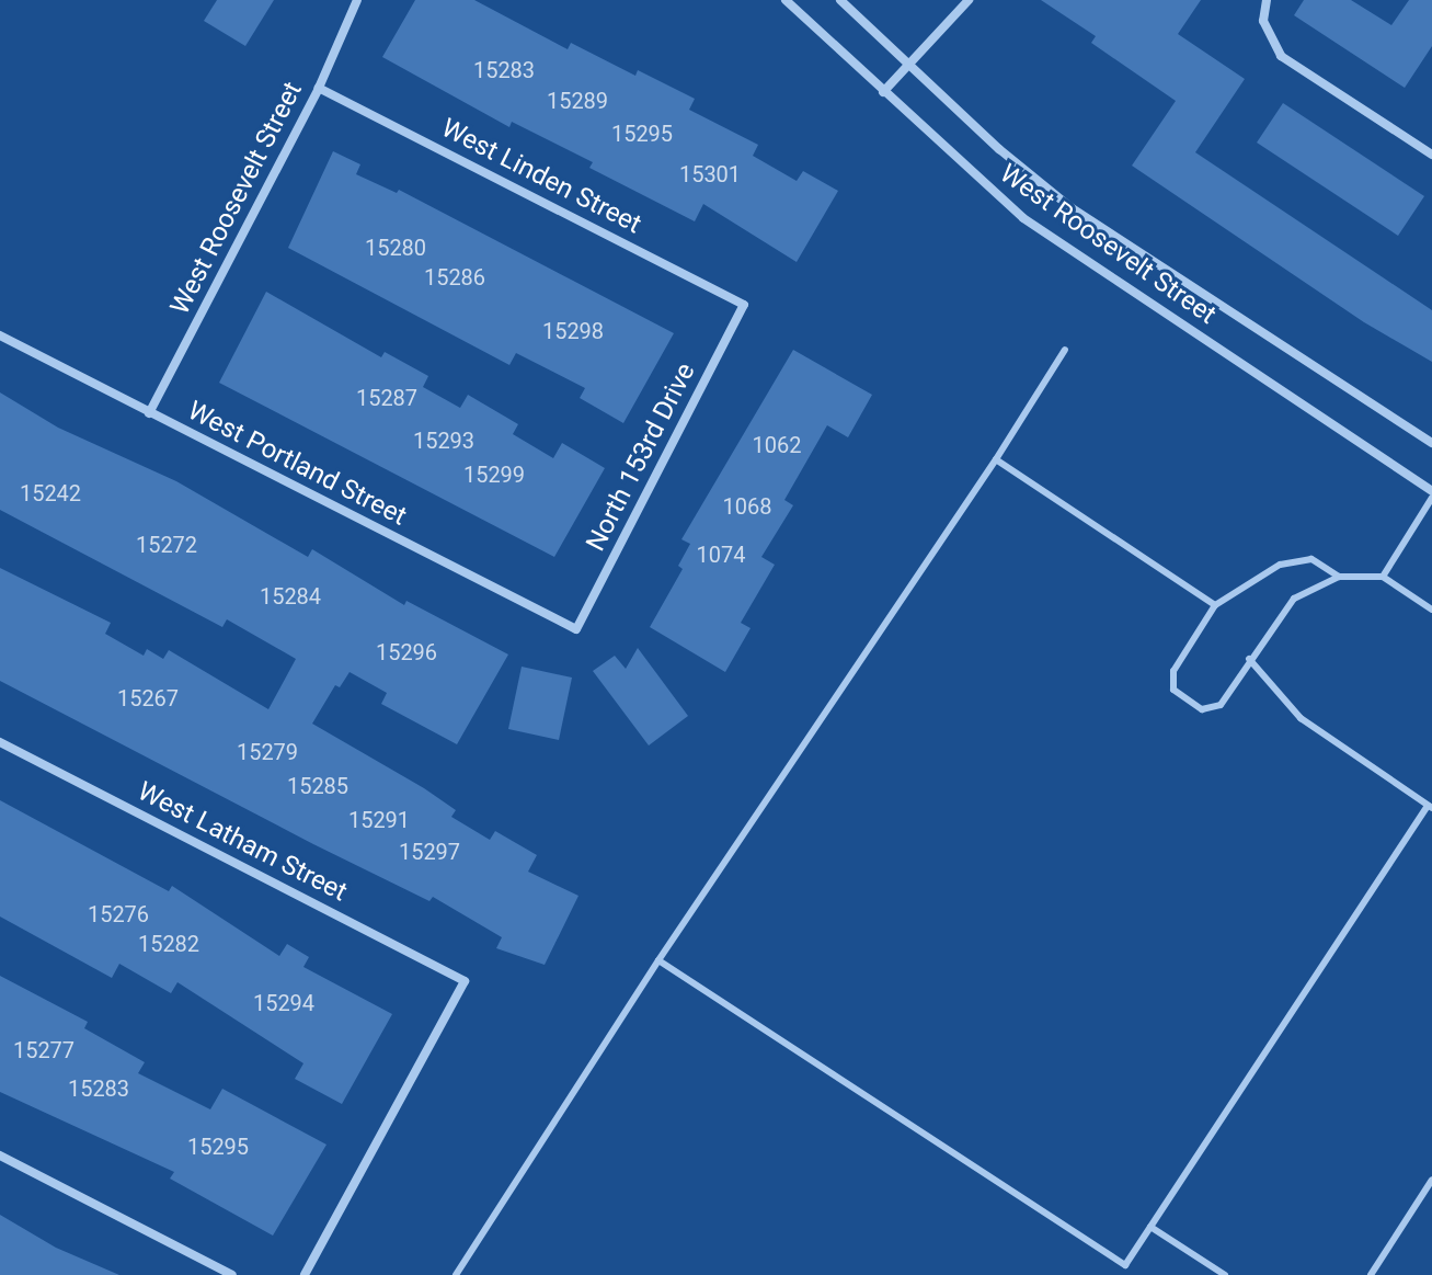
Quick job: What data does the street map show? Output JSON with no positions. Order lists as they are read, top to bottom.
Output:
{
  "streets": {
    "street": [
      "West Linden Street",
      "West Roosevelt Street",
      "North 153rd Drive",
      "West Portland Street",
      "West Latham Street"
    ]
  },
  "crossings": [
    ["West Linden Street", "West Roosevelt Street"],
    ["West Linden Street", "North 153rd Drive"],
    ["West Roosevelt Street", "West Portland Street"],
    ["North 153rd Drive", "West Portland Street"]
  ],
  "house_numbers": [
    "15283",
    "15289",
    "15295",
    "15301",
    "15280",
    "15286",
    "15298",
    "15287",
    "15293",
    "1062",
    "15299",
    "15242",
    "1068",
    "15272",
    "1074",
    "15284",
    "15296",
    "15267",
    "15279",
    "15285",
    "15291",
    "15297",
    "15276",
    "15282",
    "15294",
    "15277",
    "15283",
    "15295"
  ]
}
